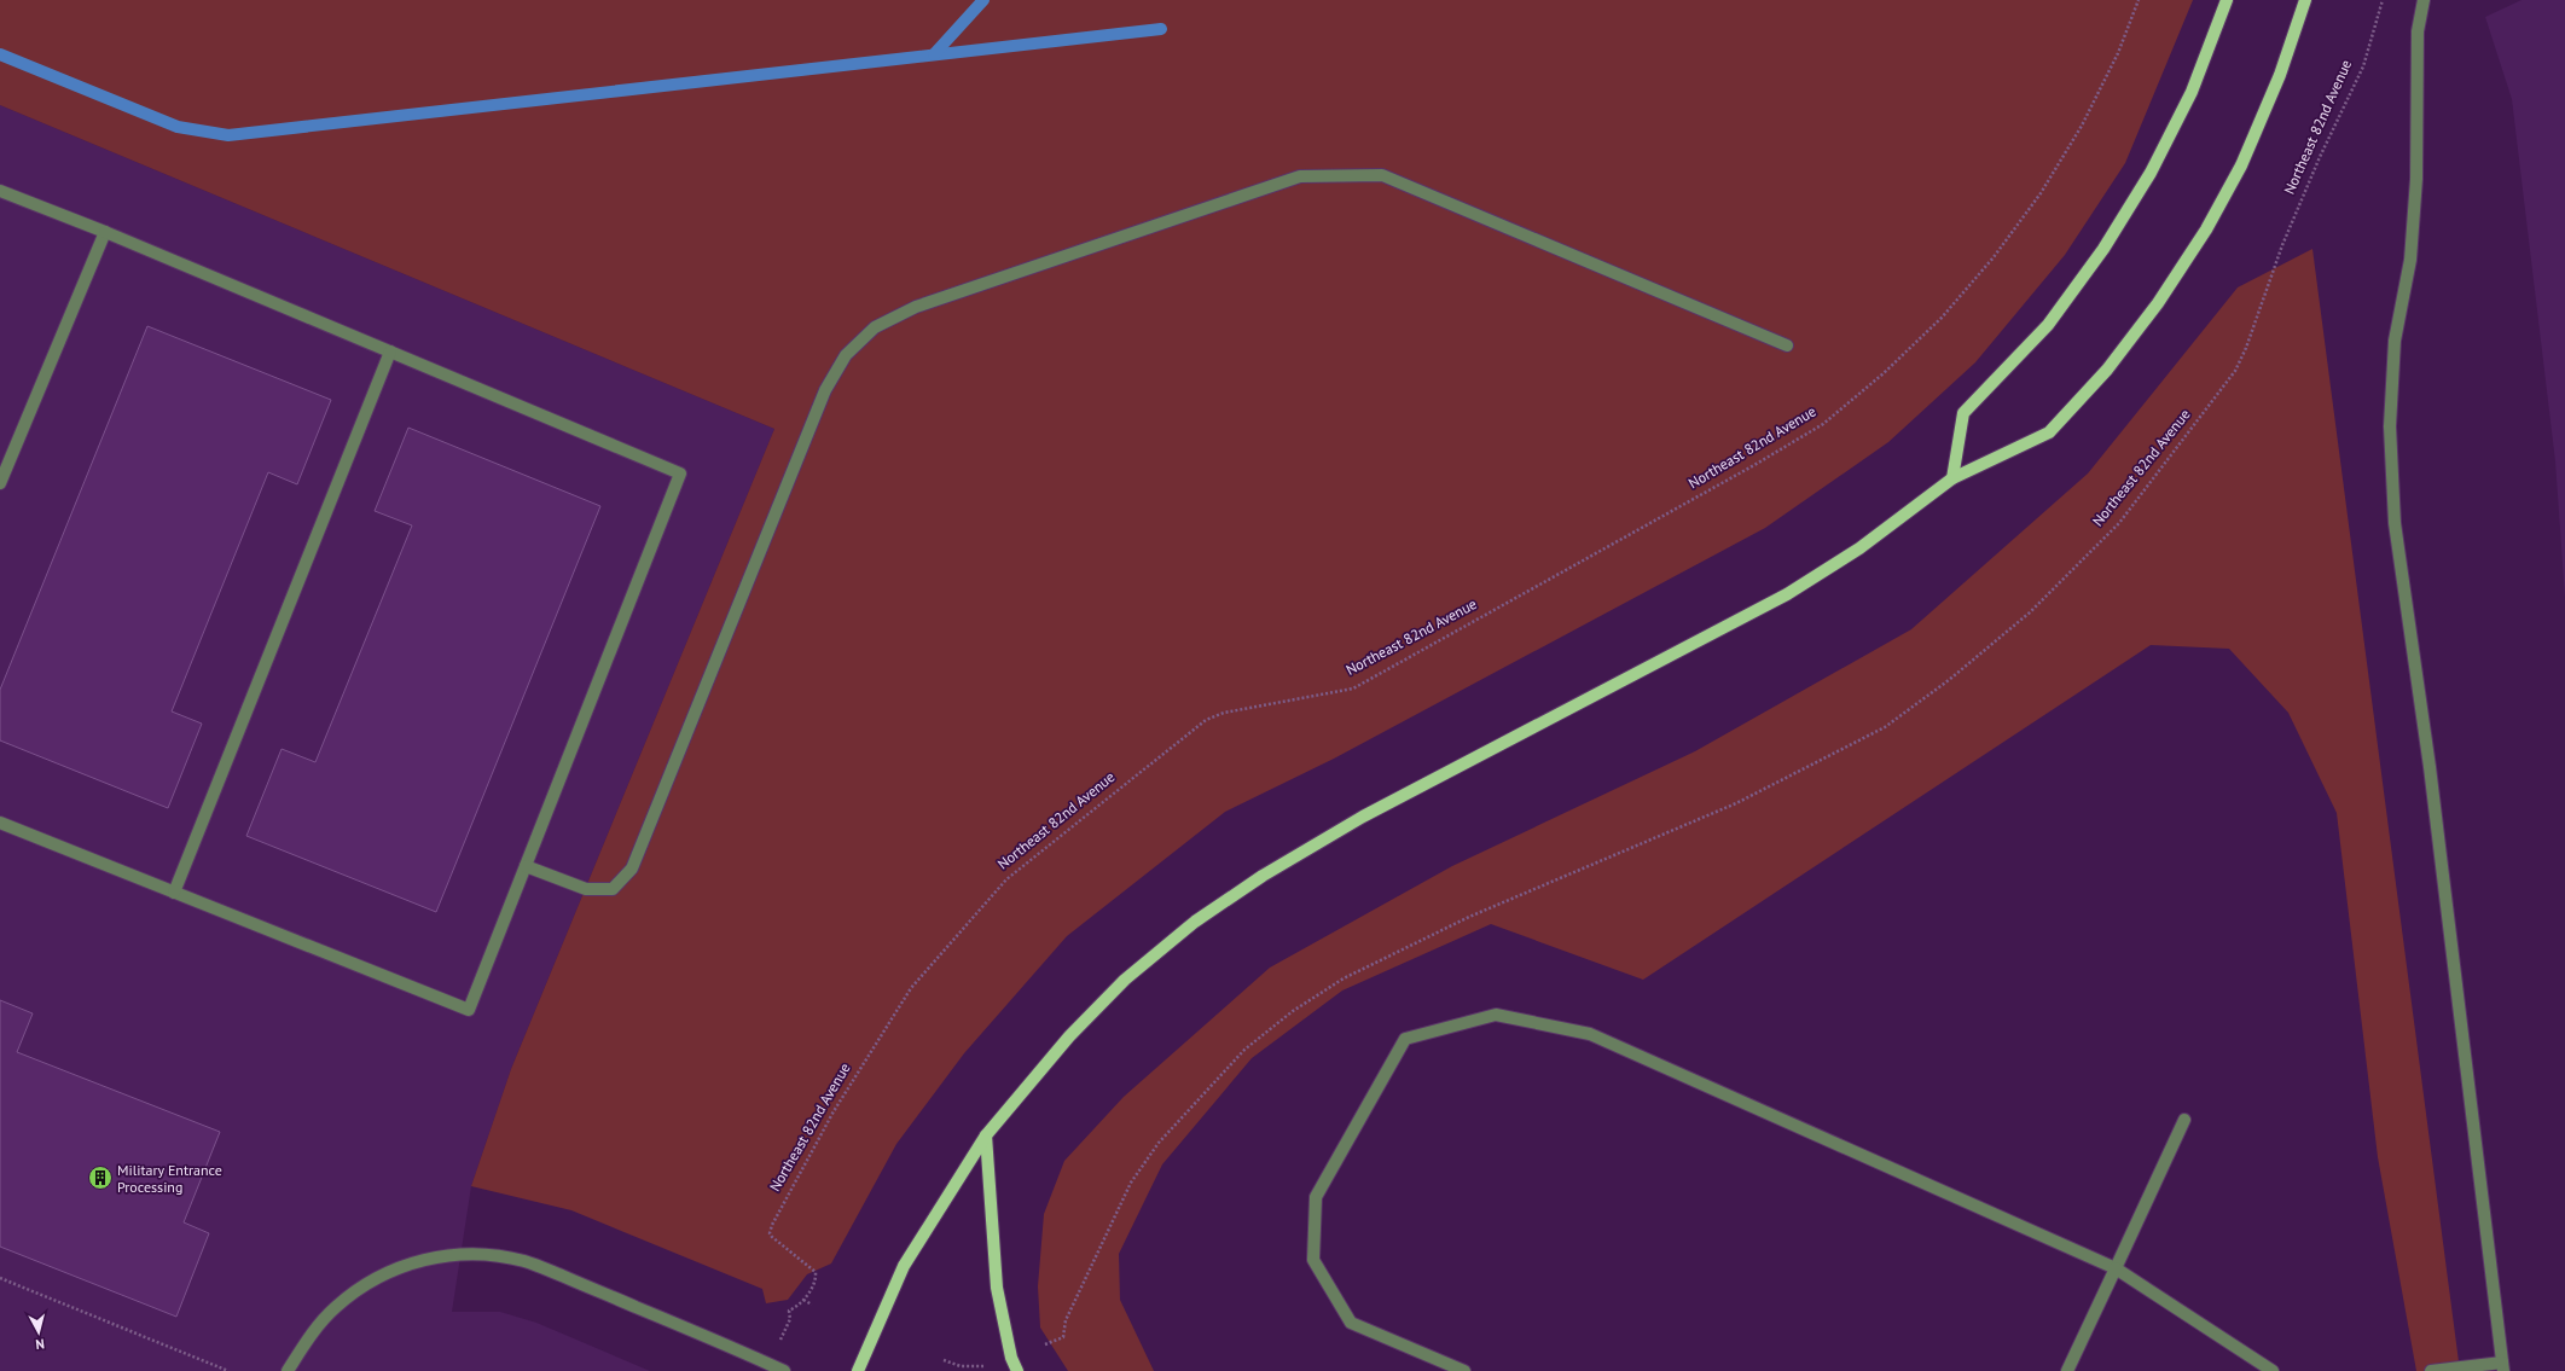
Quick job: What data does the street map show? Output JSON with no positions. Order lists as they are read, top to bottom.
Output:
{
  "streets": {
    "path": ["Northeast 82nd Avenue"]
  },
  "places": {
    "building": ["Military Entrance Processing"]
  },
  "north": "bottom"
}
